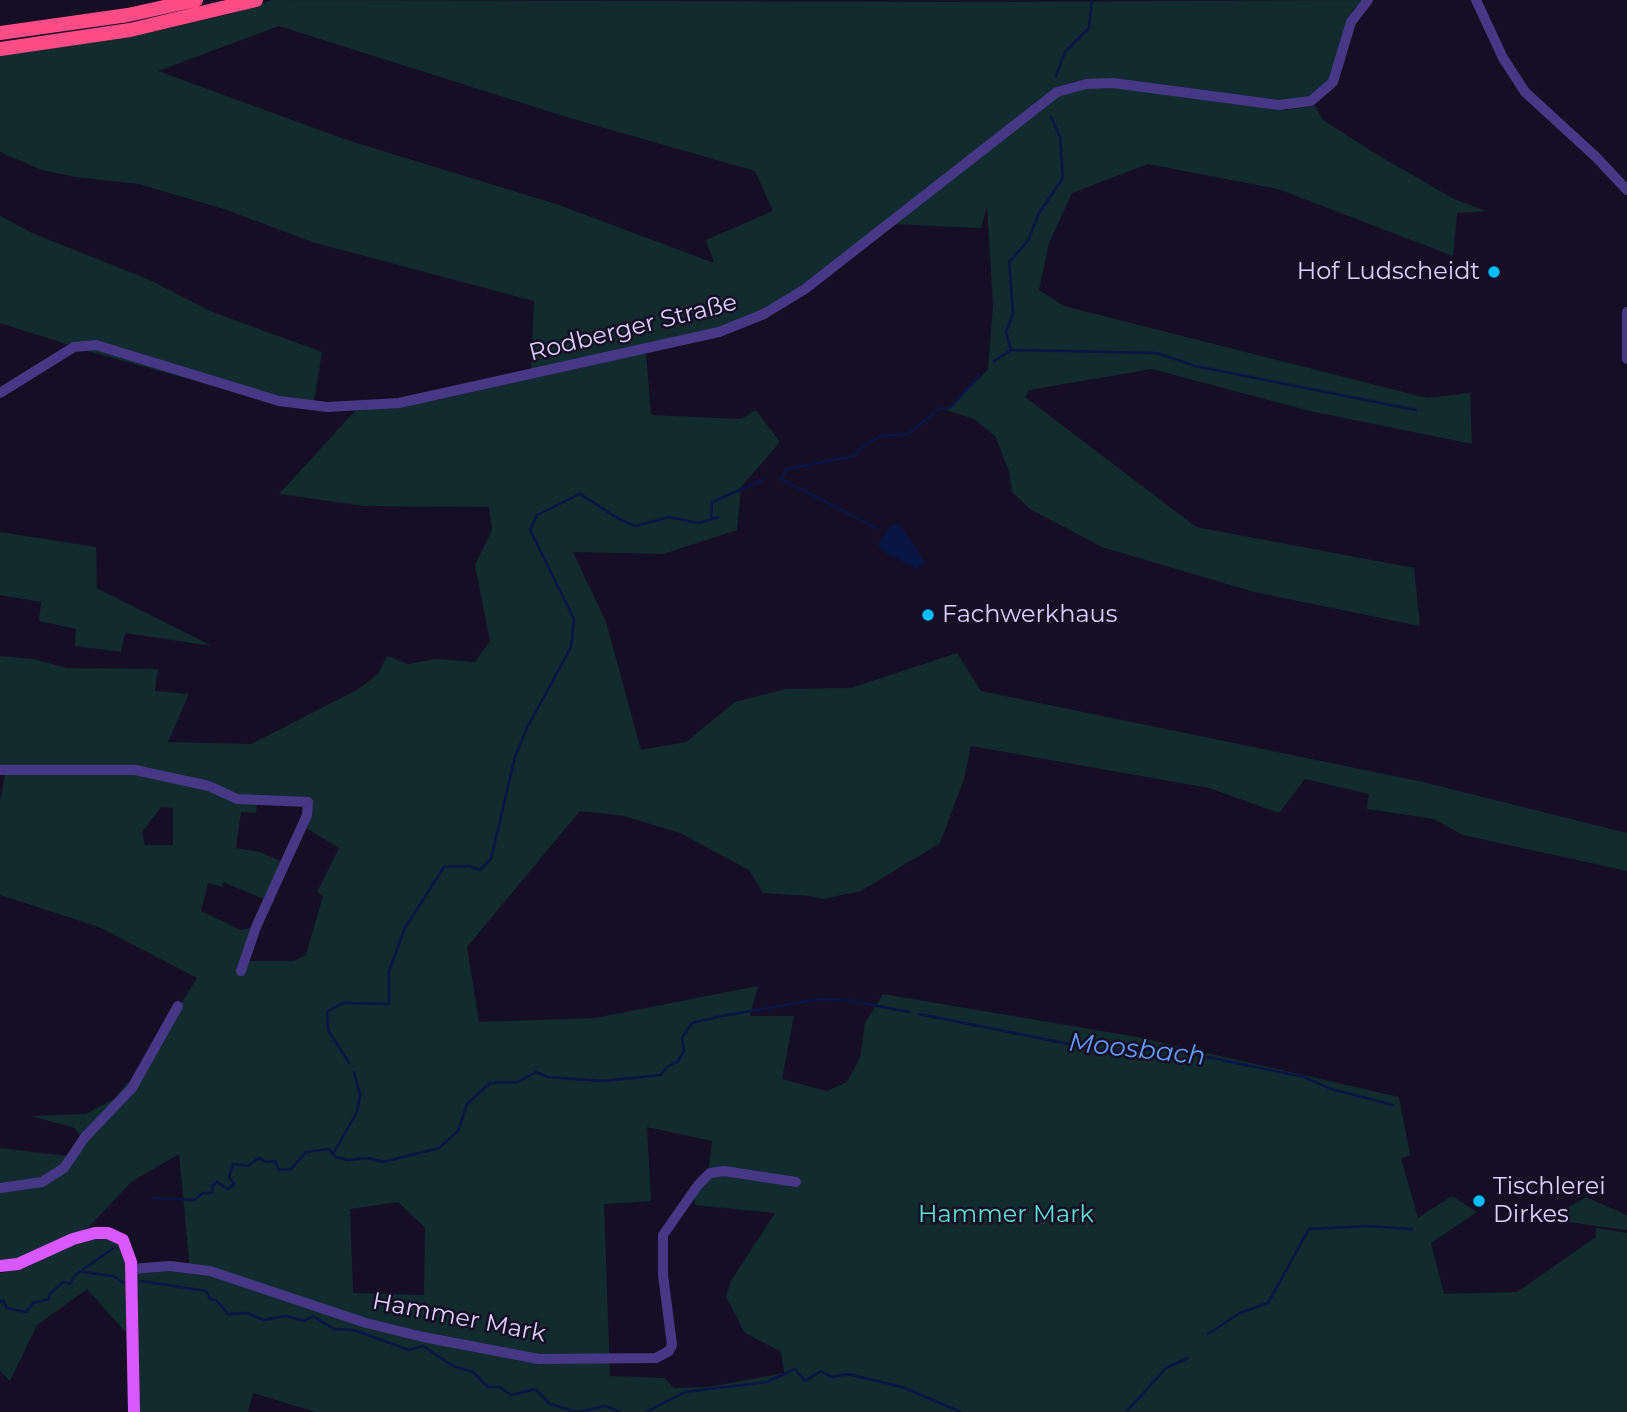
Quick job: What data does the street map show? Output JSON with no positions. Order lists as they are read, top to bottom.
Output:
{
  "streets": {
    "street": ["Rodberger Straße", "Hammer Mark"]
  },
  "water": ["Moosbach"],
  "parks": ["Hammer Mark"],
  "places": ["Hof Ludscheidt", "Fachwerkhaus", "Tischlerei Dirkes"]
}
